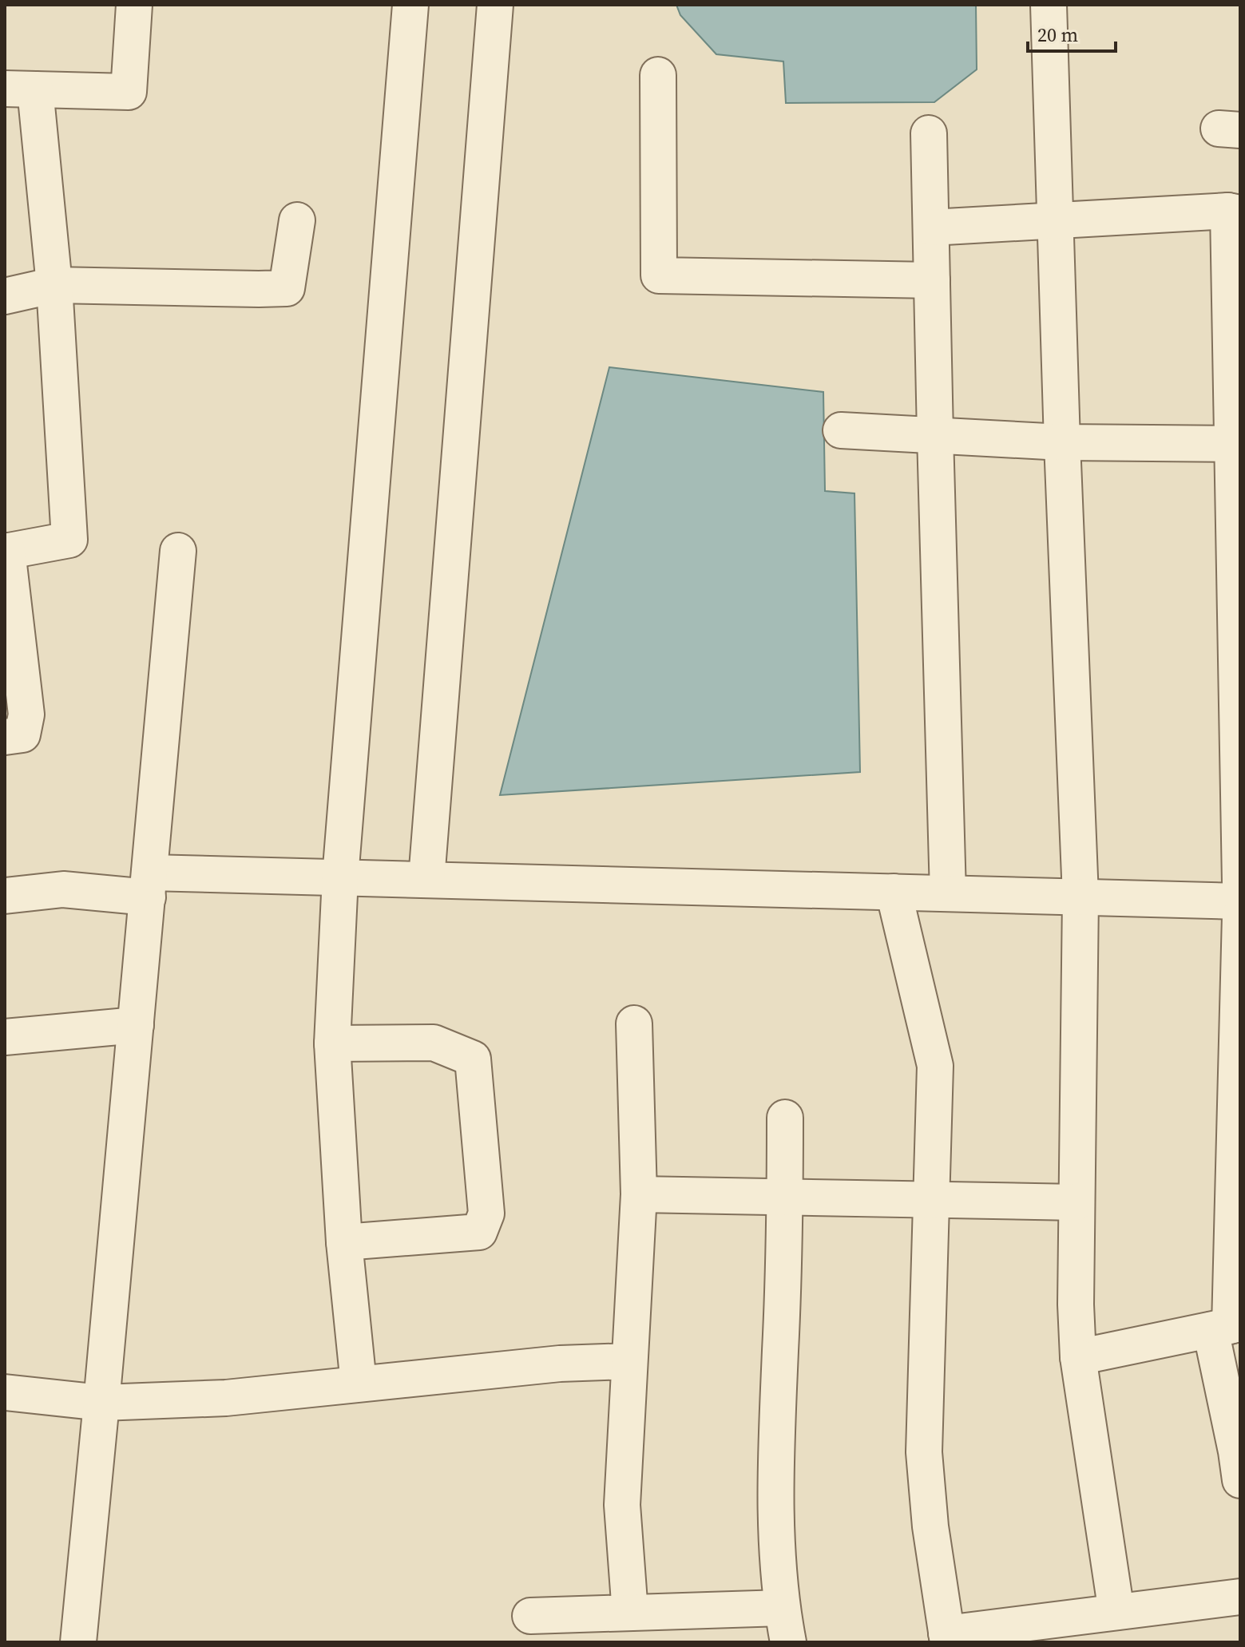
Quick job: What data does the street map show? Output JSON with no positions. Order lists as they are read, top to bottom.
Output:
{
  "scale_bar": "20 m"
}
